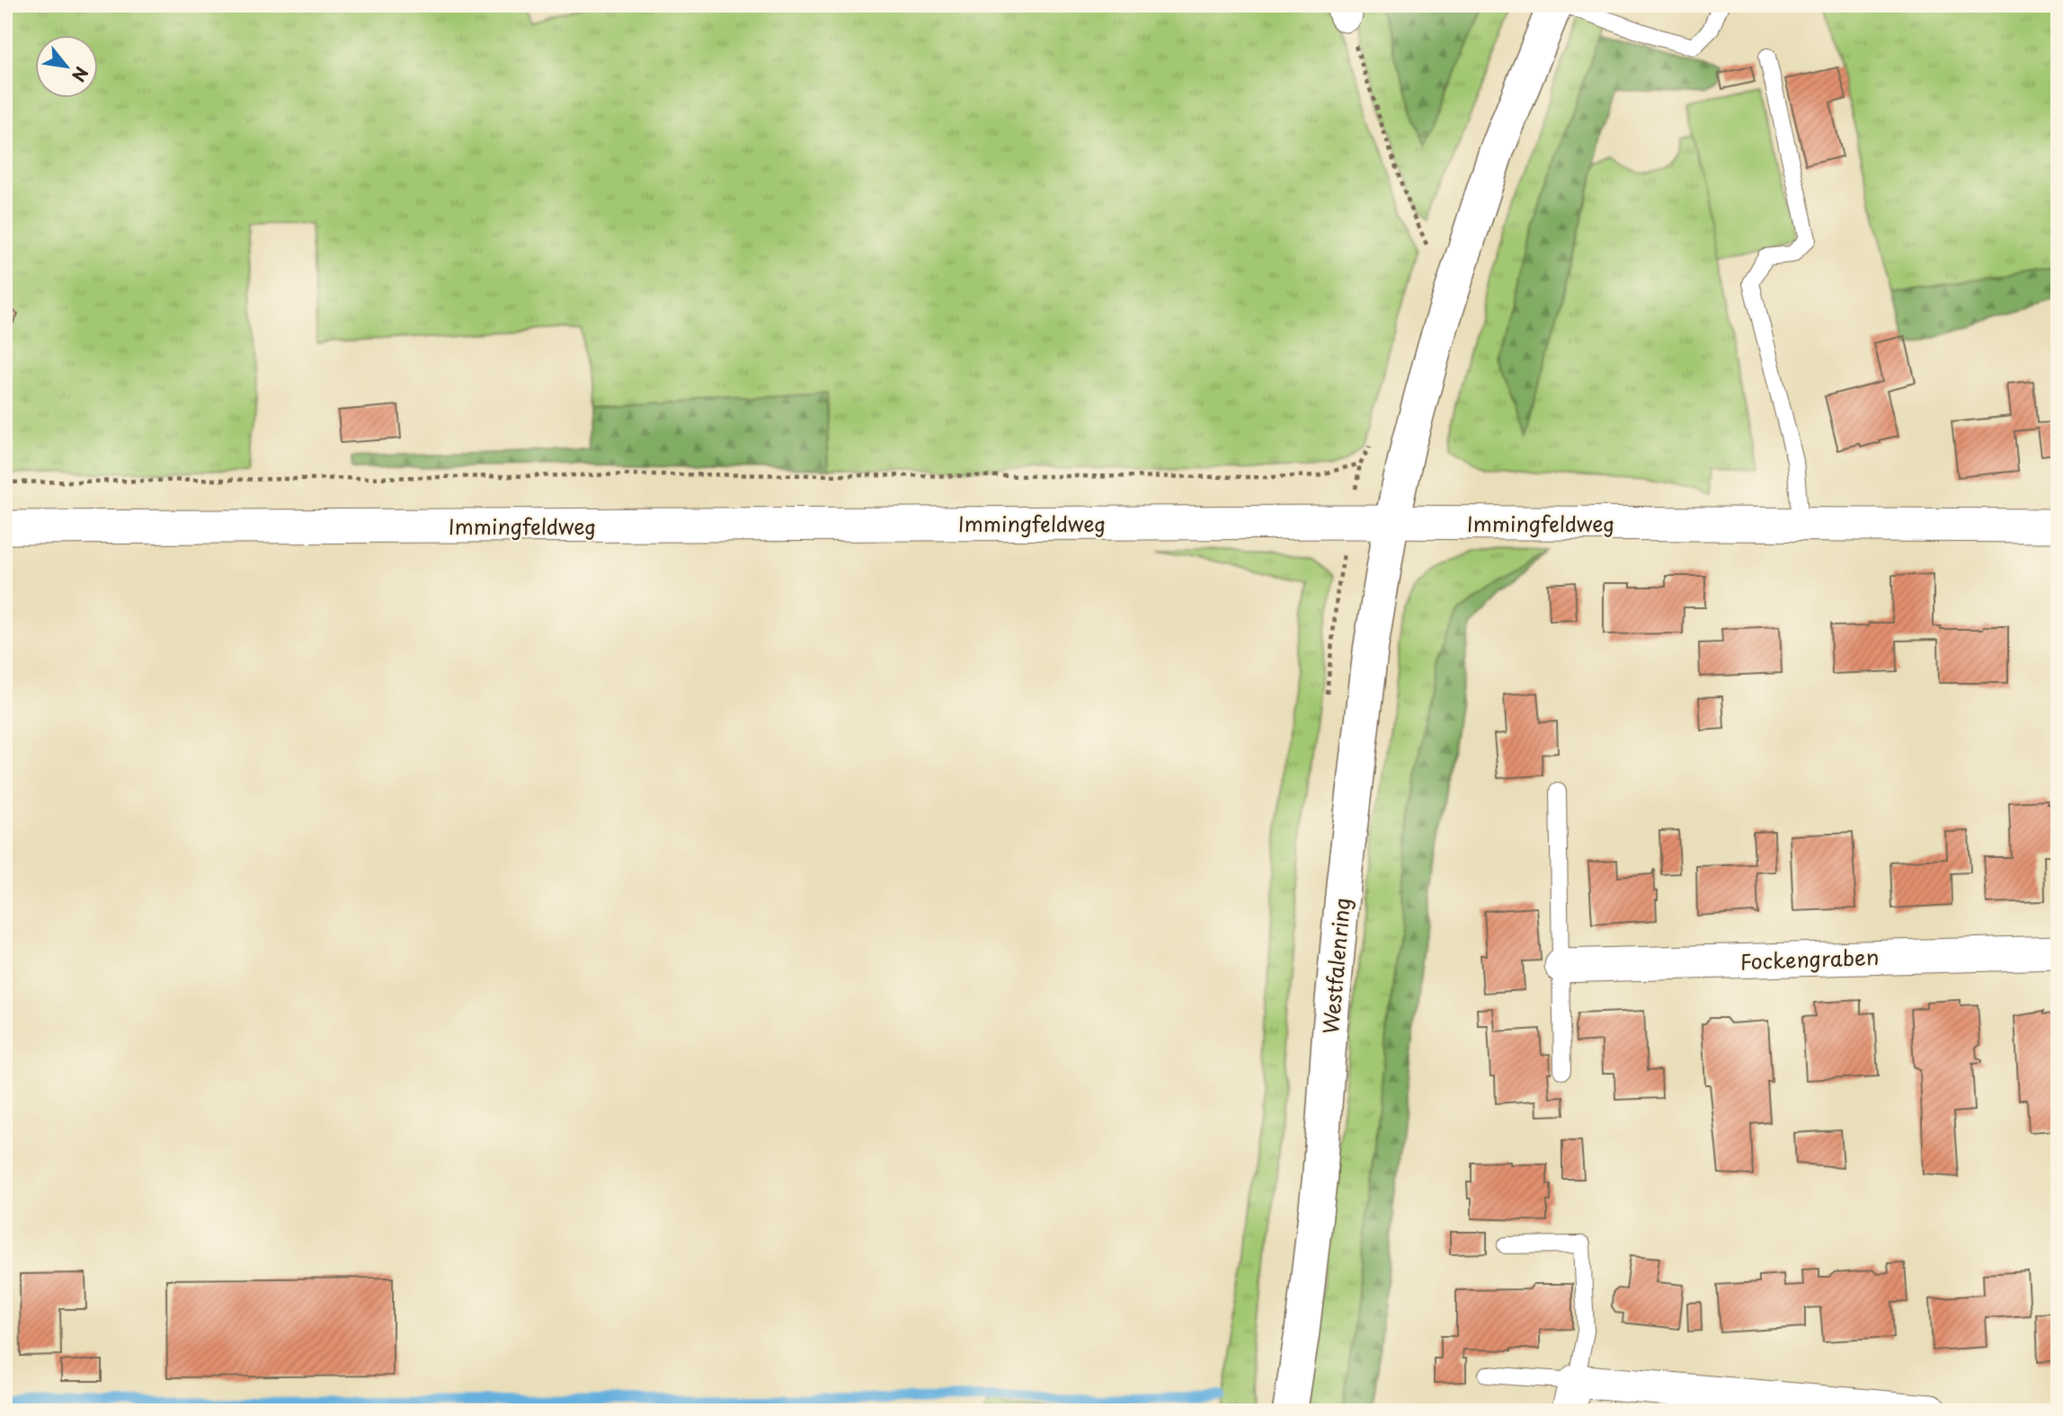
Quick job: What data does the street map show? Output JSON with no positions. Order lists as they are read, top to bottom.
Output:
{
  "streets": {
    "street": ["Immingfeldweg", "Fockengraben", "Westfalenring"]
  },
  "crossings": [
    ["Immingfeldweg", "Westfalenring"]
  ],
  "north": "bottom right"
}
